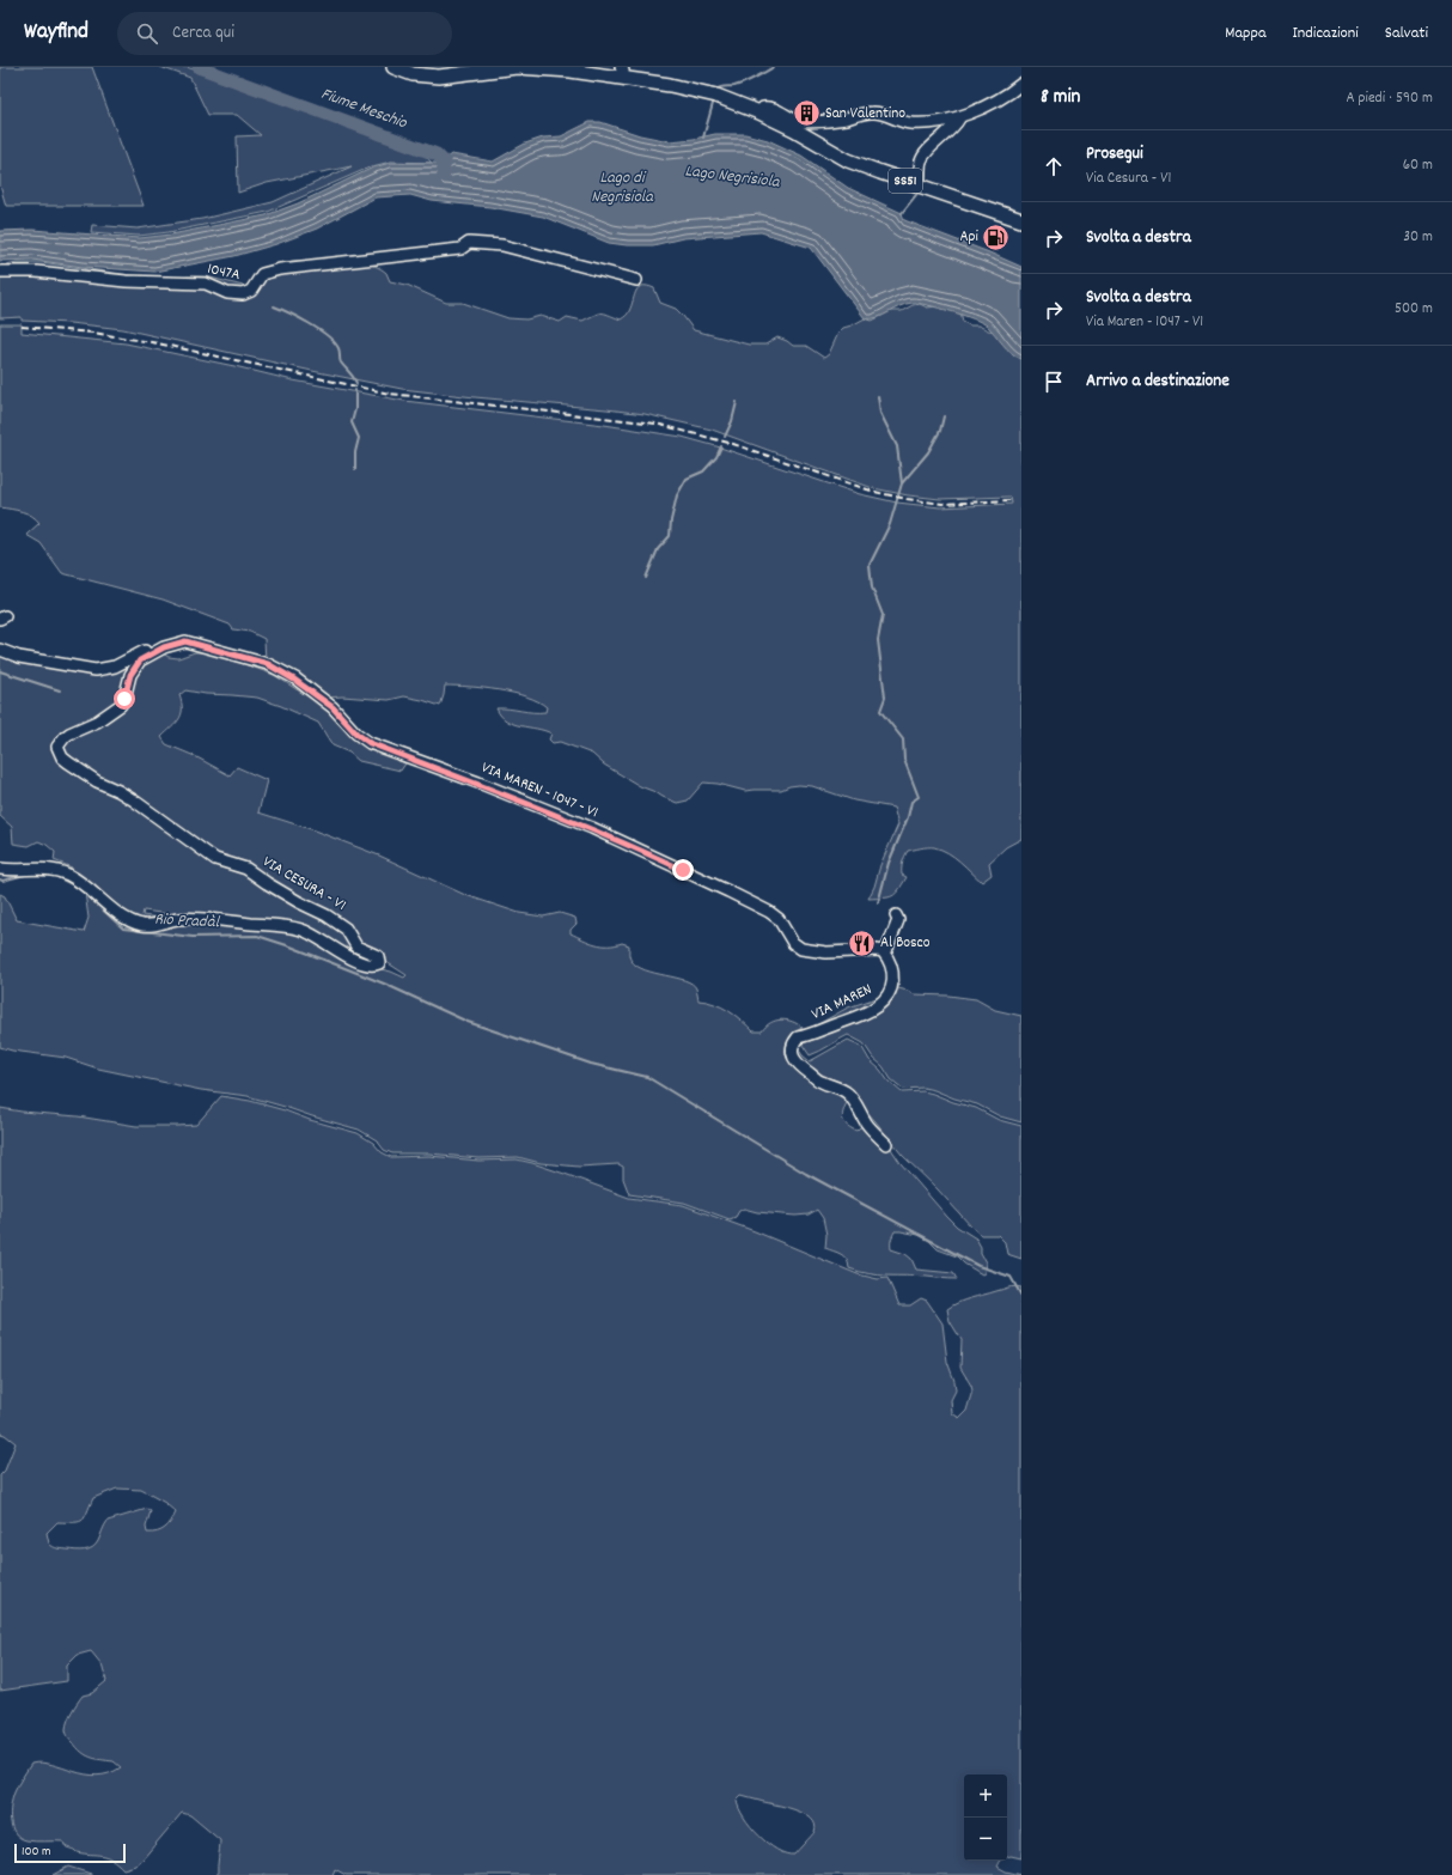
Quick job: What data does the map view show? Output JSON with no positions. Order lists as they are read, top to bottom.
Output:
{
  "streets": {
    "main road": ["SS51"],
    "street": [
      "1047A",
      "VIA MAREN - 1047 - V1",
      "VIA CESURA - V1",
      "VIA MAREN"
    ]
  },
  "crossings": [
    ["VIA MAREN - 1047 - V1", "VIA CESURA - V1"],
    ["VIA MAREN - 1047 - V1", "VIA MAREN"]
  ],
  "water": [
    "Fiume Meschio",
    "Lago Negrisiola",
    "Lago di Negrisiola",
    "Rio Pradàl"
  ],
  "places": {
    "building": ["San Valentino"],
    "fuel station": ["Api"],
    "restaurant": ["Al Bosco"]
  },
  "scale_bar": "100 m",
  "page": {
    "header": "Wayfind",
    "search": "Cerca qui",
    "nav": ["Mappa", "Indicazioni", "Salvati"],
    "heading": ["8 min", "A piedi · 590 m"],
    "list": [
      ["Prosegui", "Via Cesura - V1", "60 m"],
      ["Svolta a destra", "30 m"],
      ["Svolta a destra", "Via Maren - 1047 - V1", "500 m"],
      "Arrivo a destinazione"
    ],
    "map_buttons": ["+", "−"],
    "scale": "100 m"
  }
}
